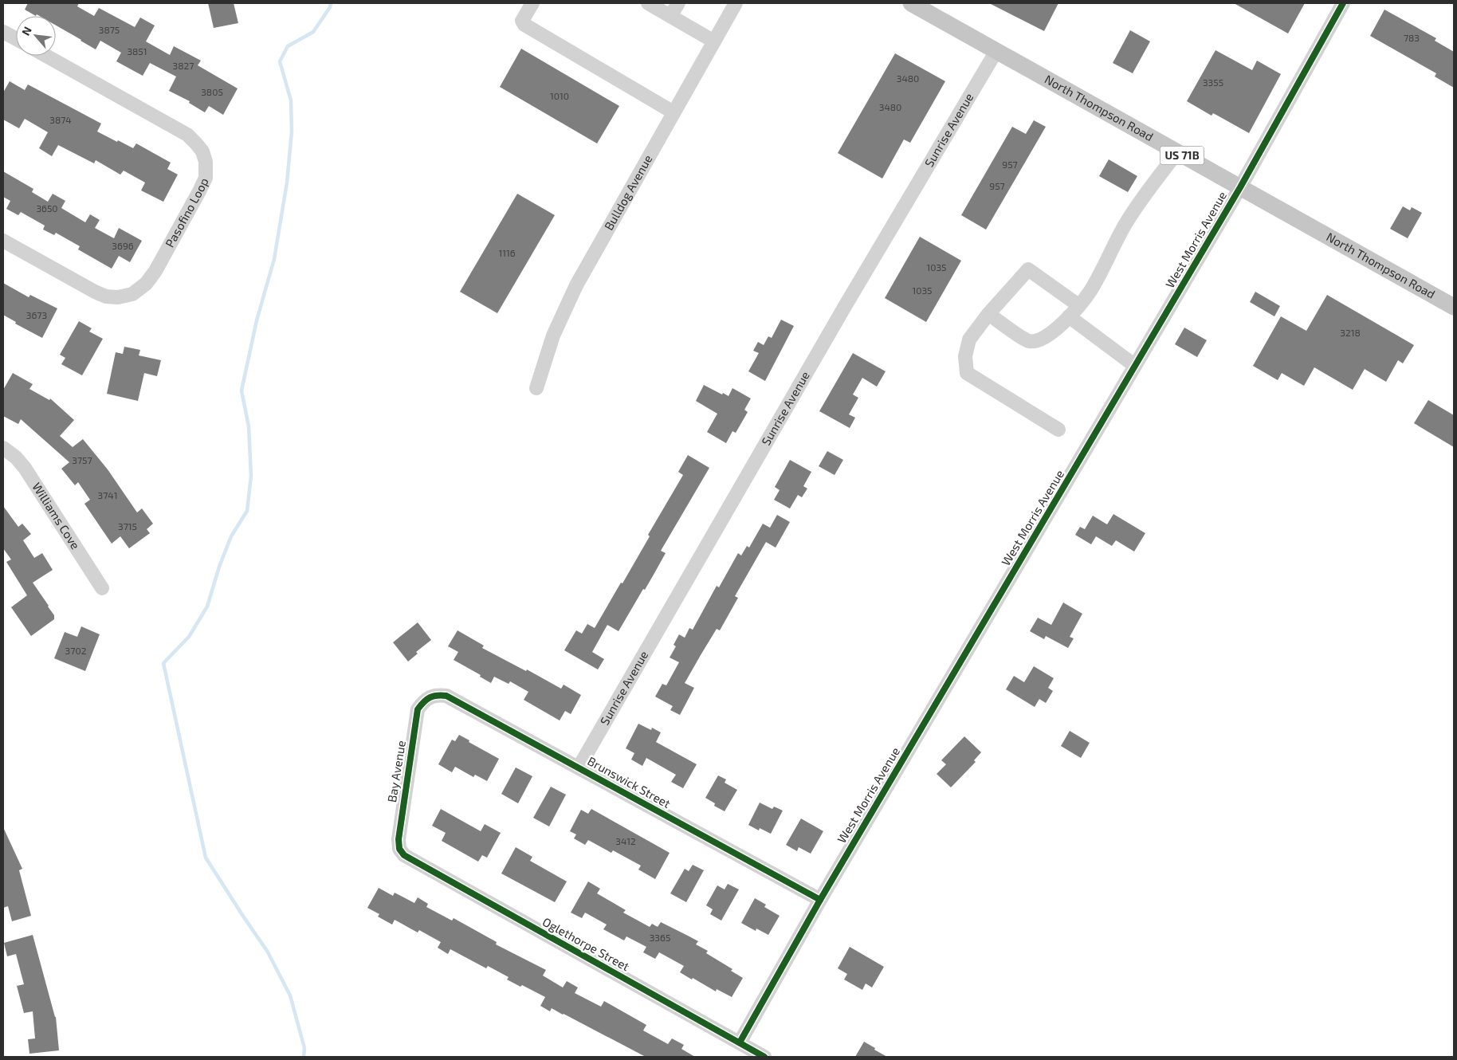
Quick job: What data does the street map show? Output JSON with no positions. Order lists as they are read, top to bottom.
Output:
{
  "streets": {
    "main road": ["North Thompson Road", "US 71B"],
    "street": [
      "Sunrise Avenue",
      "Bulldog Avenue",
      "Pasofino Loop",
      "West Morris Avenue",
      "Williams Cove",
      "Bay Avenue",
      "Brunswick Street",
      "Oglethorpe Street"
    ]
  },
  "crossings": [
    ["North Thompson Road", "Sunrise Avenue"],
    ["North Thompson Road", "West Morris Avenue"],
    ["Sunrise Avenue", "Brunswick Street"],
    ["West Morris Avenue", "Brunswick Street"],
    ["West Morris Avenue", "Oglethorpe Street"],
    ["Bay Avenue", "Brunswick Street"],
    ["Bay Avenue", "Oglethorpe Street"]
  ],
  "house_numbers": [
    "3875",
    "783",
    "3851",
    "3827",
    "3480",
    "3355",
    "3805",
    "1010",
    "3480",
    "3874",
    "957",
    "957",
    "3650",
    "3696",
    "1116",
    "1035",
    "1035",
    "3673",
    "3218",
    "3757",
    "3741",
    "3715",
    "3702",
    "3412",
    "3365"
  ],
  "north": "top left"
}
